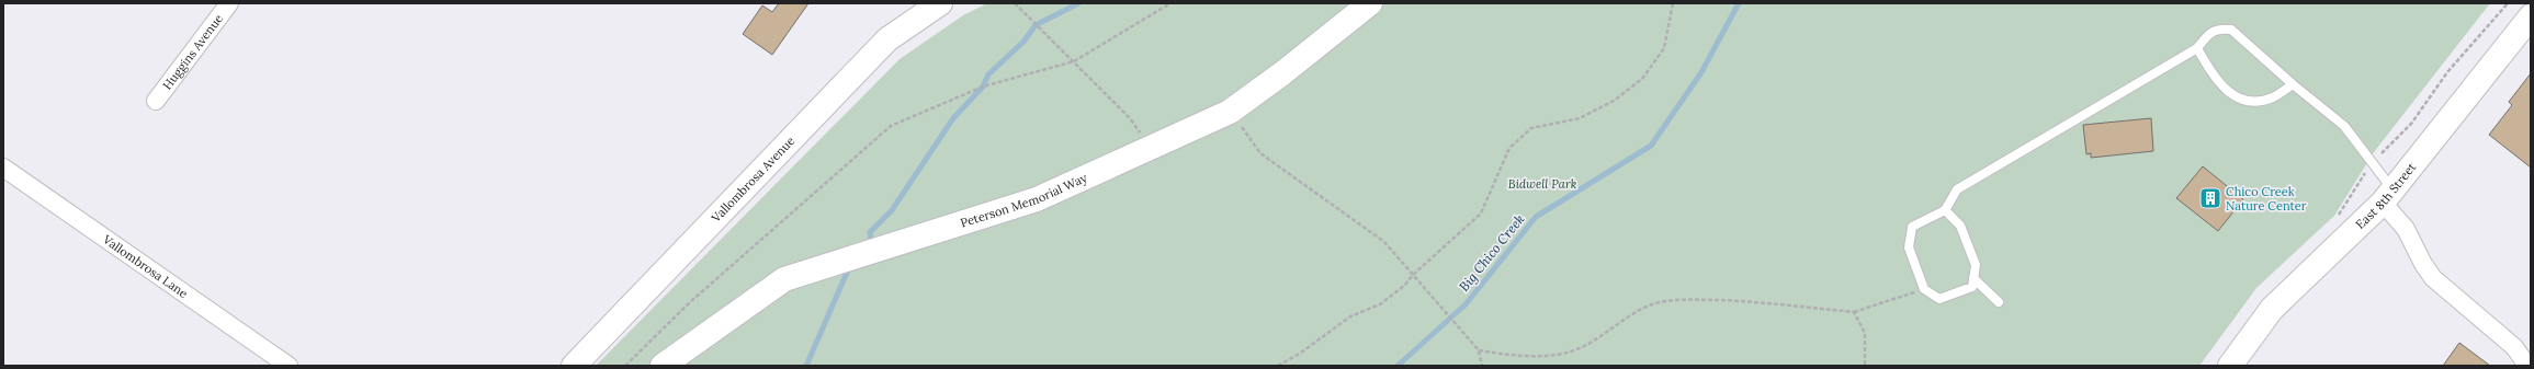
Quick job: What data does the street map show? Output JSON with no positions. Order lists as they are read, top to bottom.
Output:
{
  "streets": {
    "street": [
      "Huggins Avenue",
      "Vallombrosa Avenue",
      "East 8th Street",
      "Peterson Memorial Way",
      "Vallombrosa Lane"
    ]
  },
  "water": ["Big Chico Creek"],
  "parks": ["Bidwell Park"],
  "places": {
    "building": ["Chico Creek Nature Center"]
  }
}
